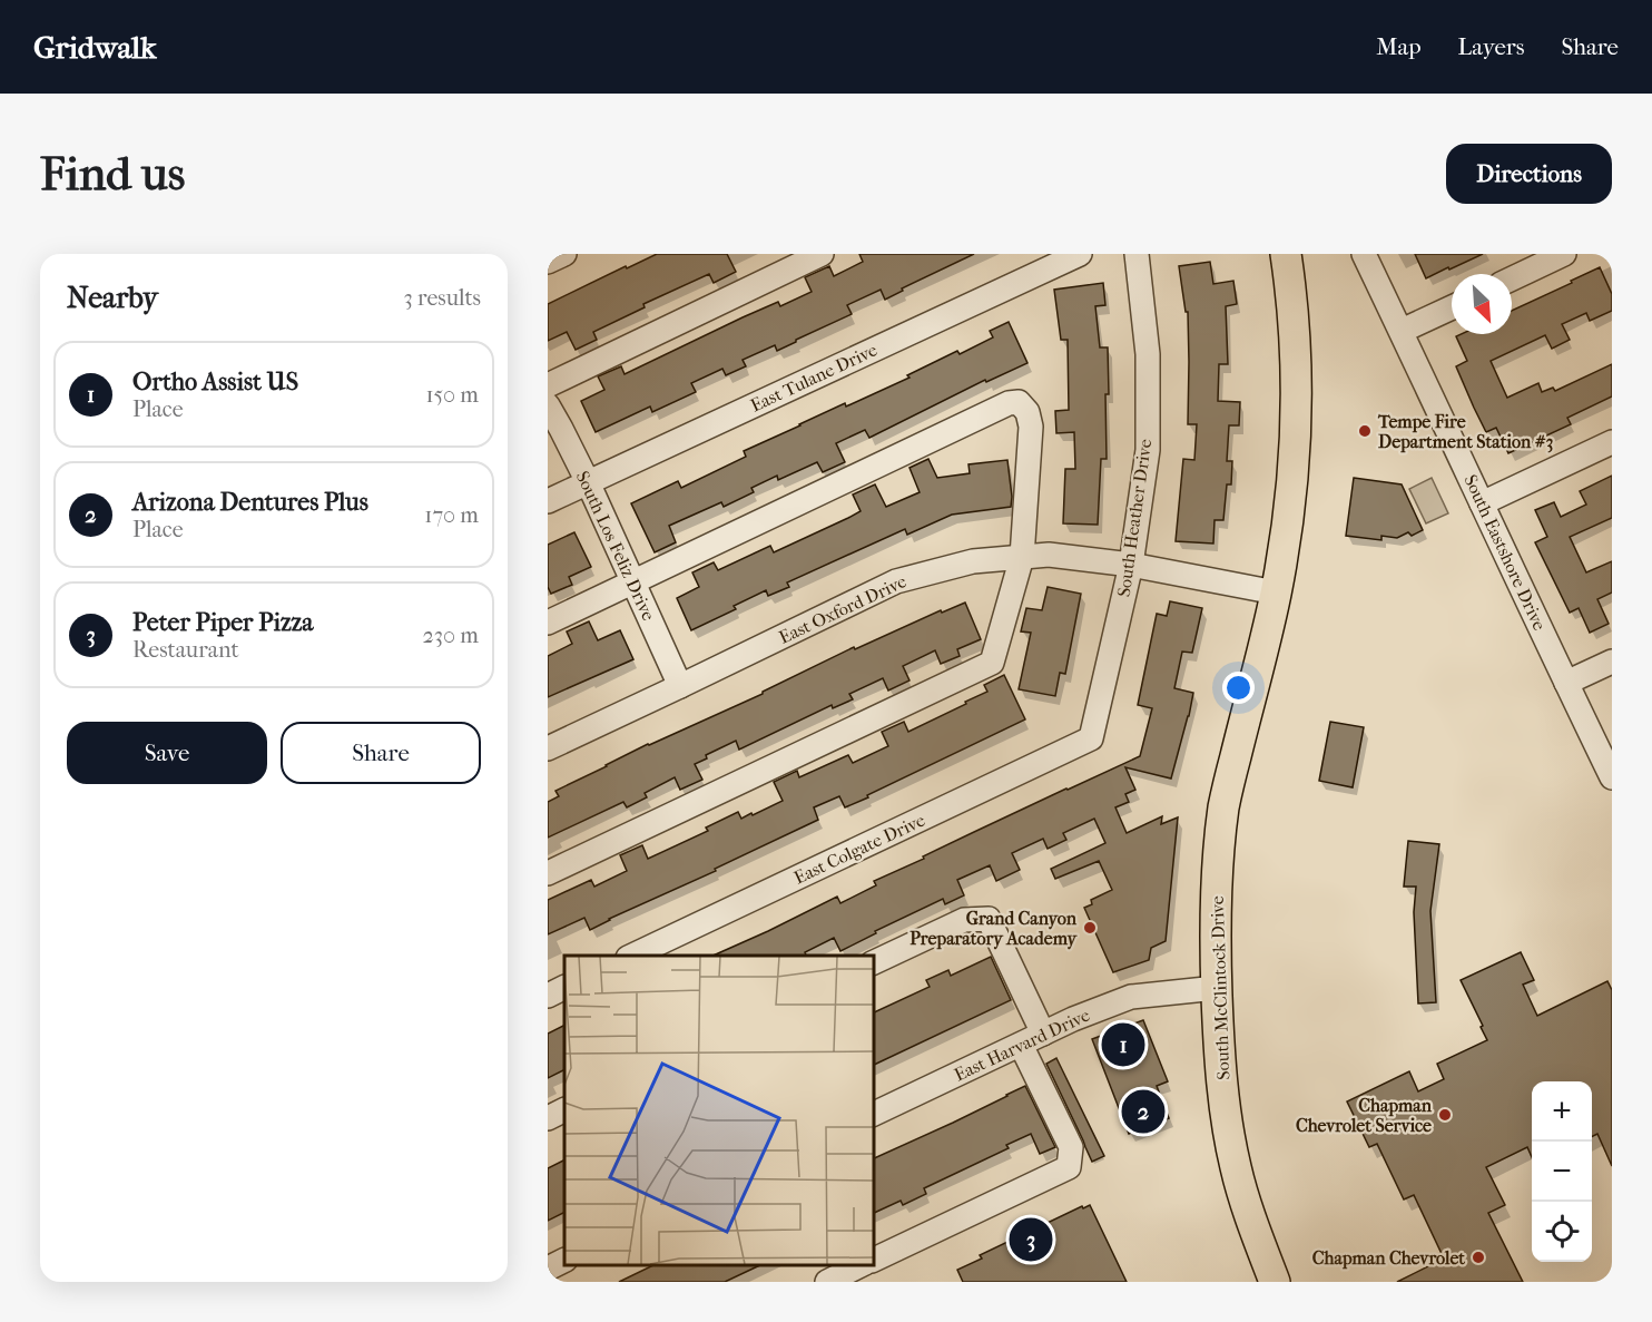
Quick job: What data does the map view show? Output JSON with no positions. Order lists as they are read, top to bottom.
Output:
{
  "streets": {
    "main road": ["South McClintock Drive"],
    "street": [
      "East Tulane Drive",
      "South Heather Drive",
      "South Los Feliz Drive",
      "South Eastshore Drive",
      "East Oxford Drive",
      "East Colgate Drive",
      "East Harvard Drive"
    ]
  },
  "crossings": [
    ["East Tulane Drive", "South Los Feliz Drive"],
    ["South Heather Drive", "East Oxford Drive"],
    ["South Heather Drive", "East Colgate Drive"],
    ["South Los Feliz Drive", "East Oxford Drive"],
    ["East Oxford Drive", "South McClintock Drive"],
    ["South McClintock Drive", "East Harvard Drive"]
  ],
  "places": [
    "Tempe Fire Department Station #3",
    "Grand Canyon Preparatory Academy",
    "Chapman Chevrolet Service",
    "Chapman Chevrolet"
  ],
  "north": "bottom right",
  "page": {
    "header": "Gridwalk",
    "nav": ["Map", "Layers", "Share"],
    "buttons": [
      "Directions",
      ["Save", "Share"]
    ],
    "title": "Find us",
    "heading": ["Nearby", "3 results"],
    "list": [
      {
        "mark": "1",
        "name": "Ortho Assist US",
        "note": "Place",
        "value": "150 m"
      },
      {
        "mark": "2",
        "name": "Arizona Dentures Plus",
        "note": "Place",
        "value": "170 m"
      },
      {
        "mark": "3",
        "name": "Peter Piper Pizza",
        "note": "Restaurant",
        "value": "230 m"
      }
    ],
    "pins": ["1", "2", "3"],
    "map_buttons": ["+", "−"]
  }
}
